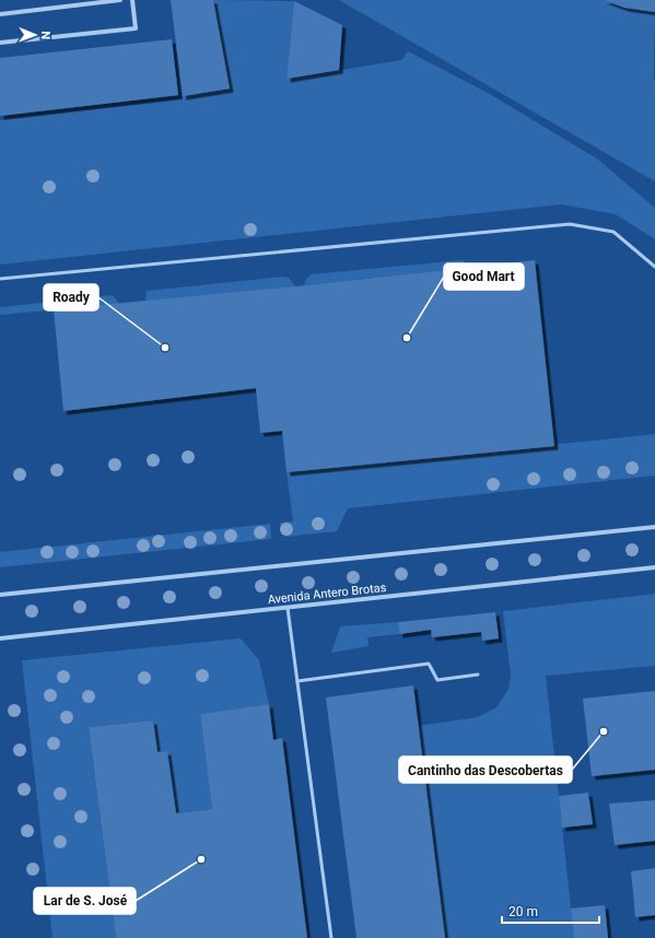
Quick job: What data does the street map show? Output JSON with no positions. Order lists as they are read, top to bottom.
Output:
{
  "streets": {
    "street": ["Avenida Antero Brotas"]
  },
  "places": [
    "Good Mart",
    "Roady",
    "Cantinho das Descobertas",
    "Lar de S. José"
  ],
  "scale_bar": "20 m",
  "north": "right"
}
